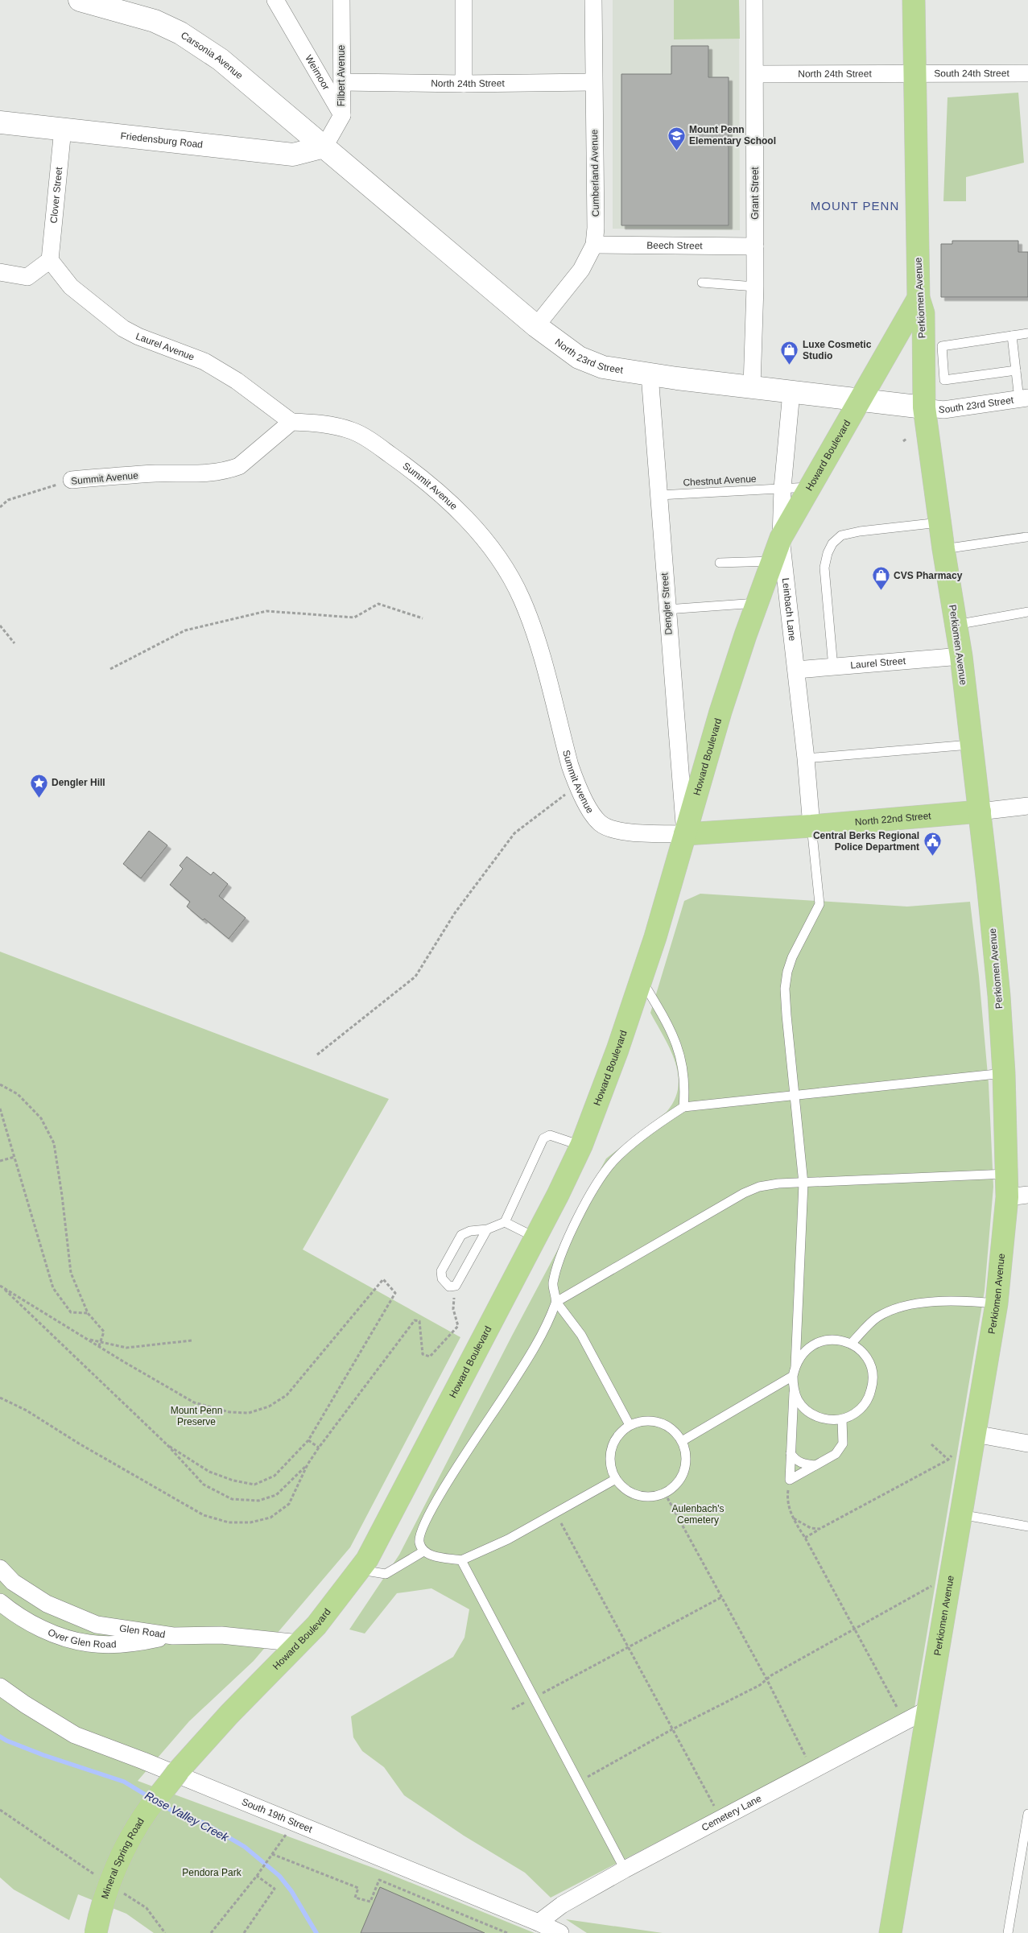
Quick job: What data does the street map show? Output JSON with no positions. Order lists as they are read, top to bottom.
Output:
{
  "streets": {
    "main road": [
      "Carsonia Avenue",
      "Friedensburg Road",
      "Perkiomen Avenue",
      "North 23rd Street",
      "Howard Boulevard",
      "North 22nd Street",
      "Mineral Spring Road"
    ],
    "street": [
      "Weimoor",
      "North 24th Street",
      "South 24th Street",
      "Filbert Avenue",
      "Cumberland Avenue",
      "Grant Street",
      "Clover Street",
      "Beech Street",
      "Laurel Avenue",
      "South 23rd Street",
      "Summit Avenue",
      "Dengler Street",
      "Leinbach Lane",
      "Laurel Street",
      "Glen Road",
      "Over Glen Road",
      "Cemetery Lane",
      "South 19th Street"
    ],
    "lane": ["Chestnut Avenue"]
  },
  "crossings": [
    ["Carsonia Avenue", "Filbert Avenue"],
    ["Carsonia Avenue", "Friedensburg Road"],
    ["Carsonia Avenue", "North 23rd Street"],
    ["Weimoor", "Filbert Avenue"],
    ["North 24th Street", "South 24th Street"],
    ["North 24th Street", "Filbert Avenue"],
    ["North 24th Street", "Cumberland Avenue"],
    ["North 24th Street", "Grant Street"],
    ["North 24th Street", "Perkiomen Avenue"],
    ["South 24th Street", "Perkiomen Avenue"],
    ["Filbert Avenue", "Friedensburg Road"],
    ["Filbert Avenue", "North 23rd Street"],
    ["Friedensburg Road", "Clover Street"],
    ["Friedensburg Road", "North 23rd Street"],
    ["Cumberland Avenue", "Beech Street"],
    ["Cumberland Avenue", "North 23rd Street"],
    ["Grant Street", "Beech Street"],
    ["Grant Street", "North 23rd Street"],
    ["Clover Street", "Laurel Avenue"],
    ["Perkiomen Avenue", "North 23rd Street"],
    ["Perkiomen Avenue", "South 23rd Street"],
    ["Perkiomen Avenue", "Howard Boulevard"],
    ["Perkiomen Avenue", "Laurel Street"],
    ["Perkiomen Avenue", "North 22nd Street"],
    ["Perkiomen Avenue", "Cemetery Lane"],
    ["Laurel Avenue", "Summit Avenue"],
    ["North 23rd Street", "South 23rd Street"],
    ["North 23rd Street", "Howard Boulevard"],
    ["North 23rd Street", "Dengler Street"],
    ["North 23rd Street", "Leinbach Lane"],
    ["Howard Boulevard", "Summit Avenue"],
    ["Howard Boulevard", "Chestnut Avenue"],
    ["Howard Boulevard", "Dengler Street"],
    ["Howard Boulevard", "Leinbach Lane"],
    ["Howard Boulevard", "North 22nd Street"],
    ["Howard Boulevard", "Glen Road"],
    ["Howard Boulevard", "Mineral Spring Road"],
    ["Summit Avenue", "Dengler Street"],
    ["Summit Avenue", "North 22nd Street"],
    ["Chestnut Avenue", "Dengler Street"],
    ["Chestnut Avenue", "Leinbach Lane"],
    ["Dengler Street", "North 22nd Street"],
    ["Leinbach Lane", "Laurel Street"],
    ["Leinbach Lane", "North 22nd Street"],
    ["Glen Road", "Over Glen Road"],
    ["Cemetery Lane", "South 19th Street"]
  ],
  "districts": ["MOUNT PENN"],
  "water": ["Rose Valley Creek"],
  "parks": ["Mount Penn Preserve", "Aulenbach's Cemetery", "Pendora Park"],
  "places": {
    "school or university": ["Mount Penn Elementary School"],
    "shop": ["Luxe Cosmetic Studio", "CVS Pharmacy"],
    "place": ["Dengler Hill"],
    "public building": ["Central Berks Regional Police Department"]
  }
}
